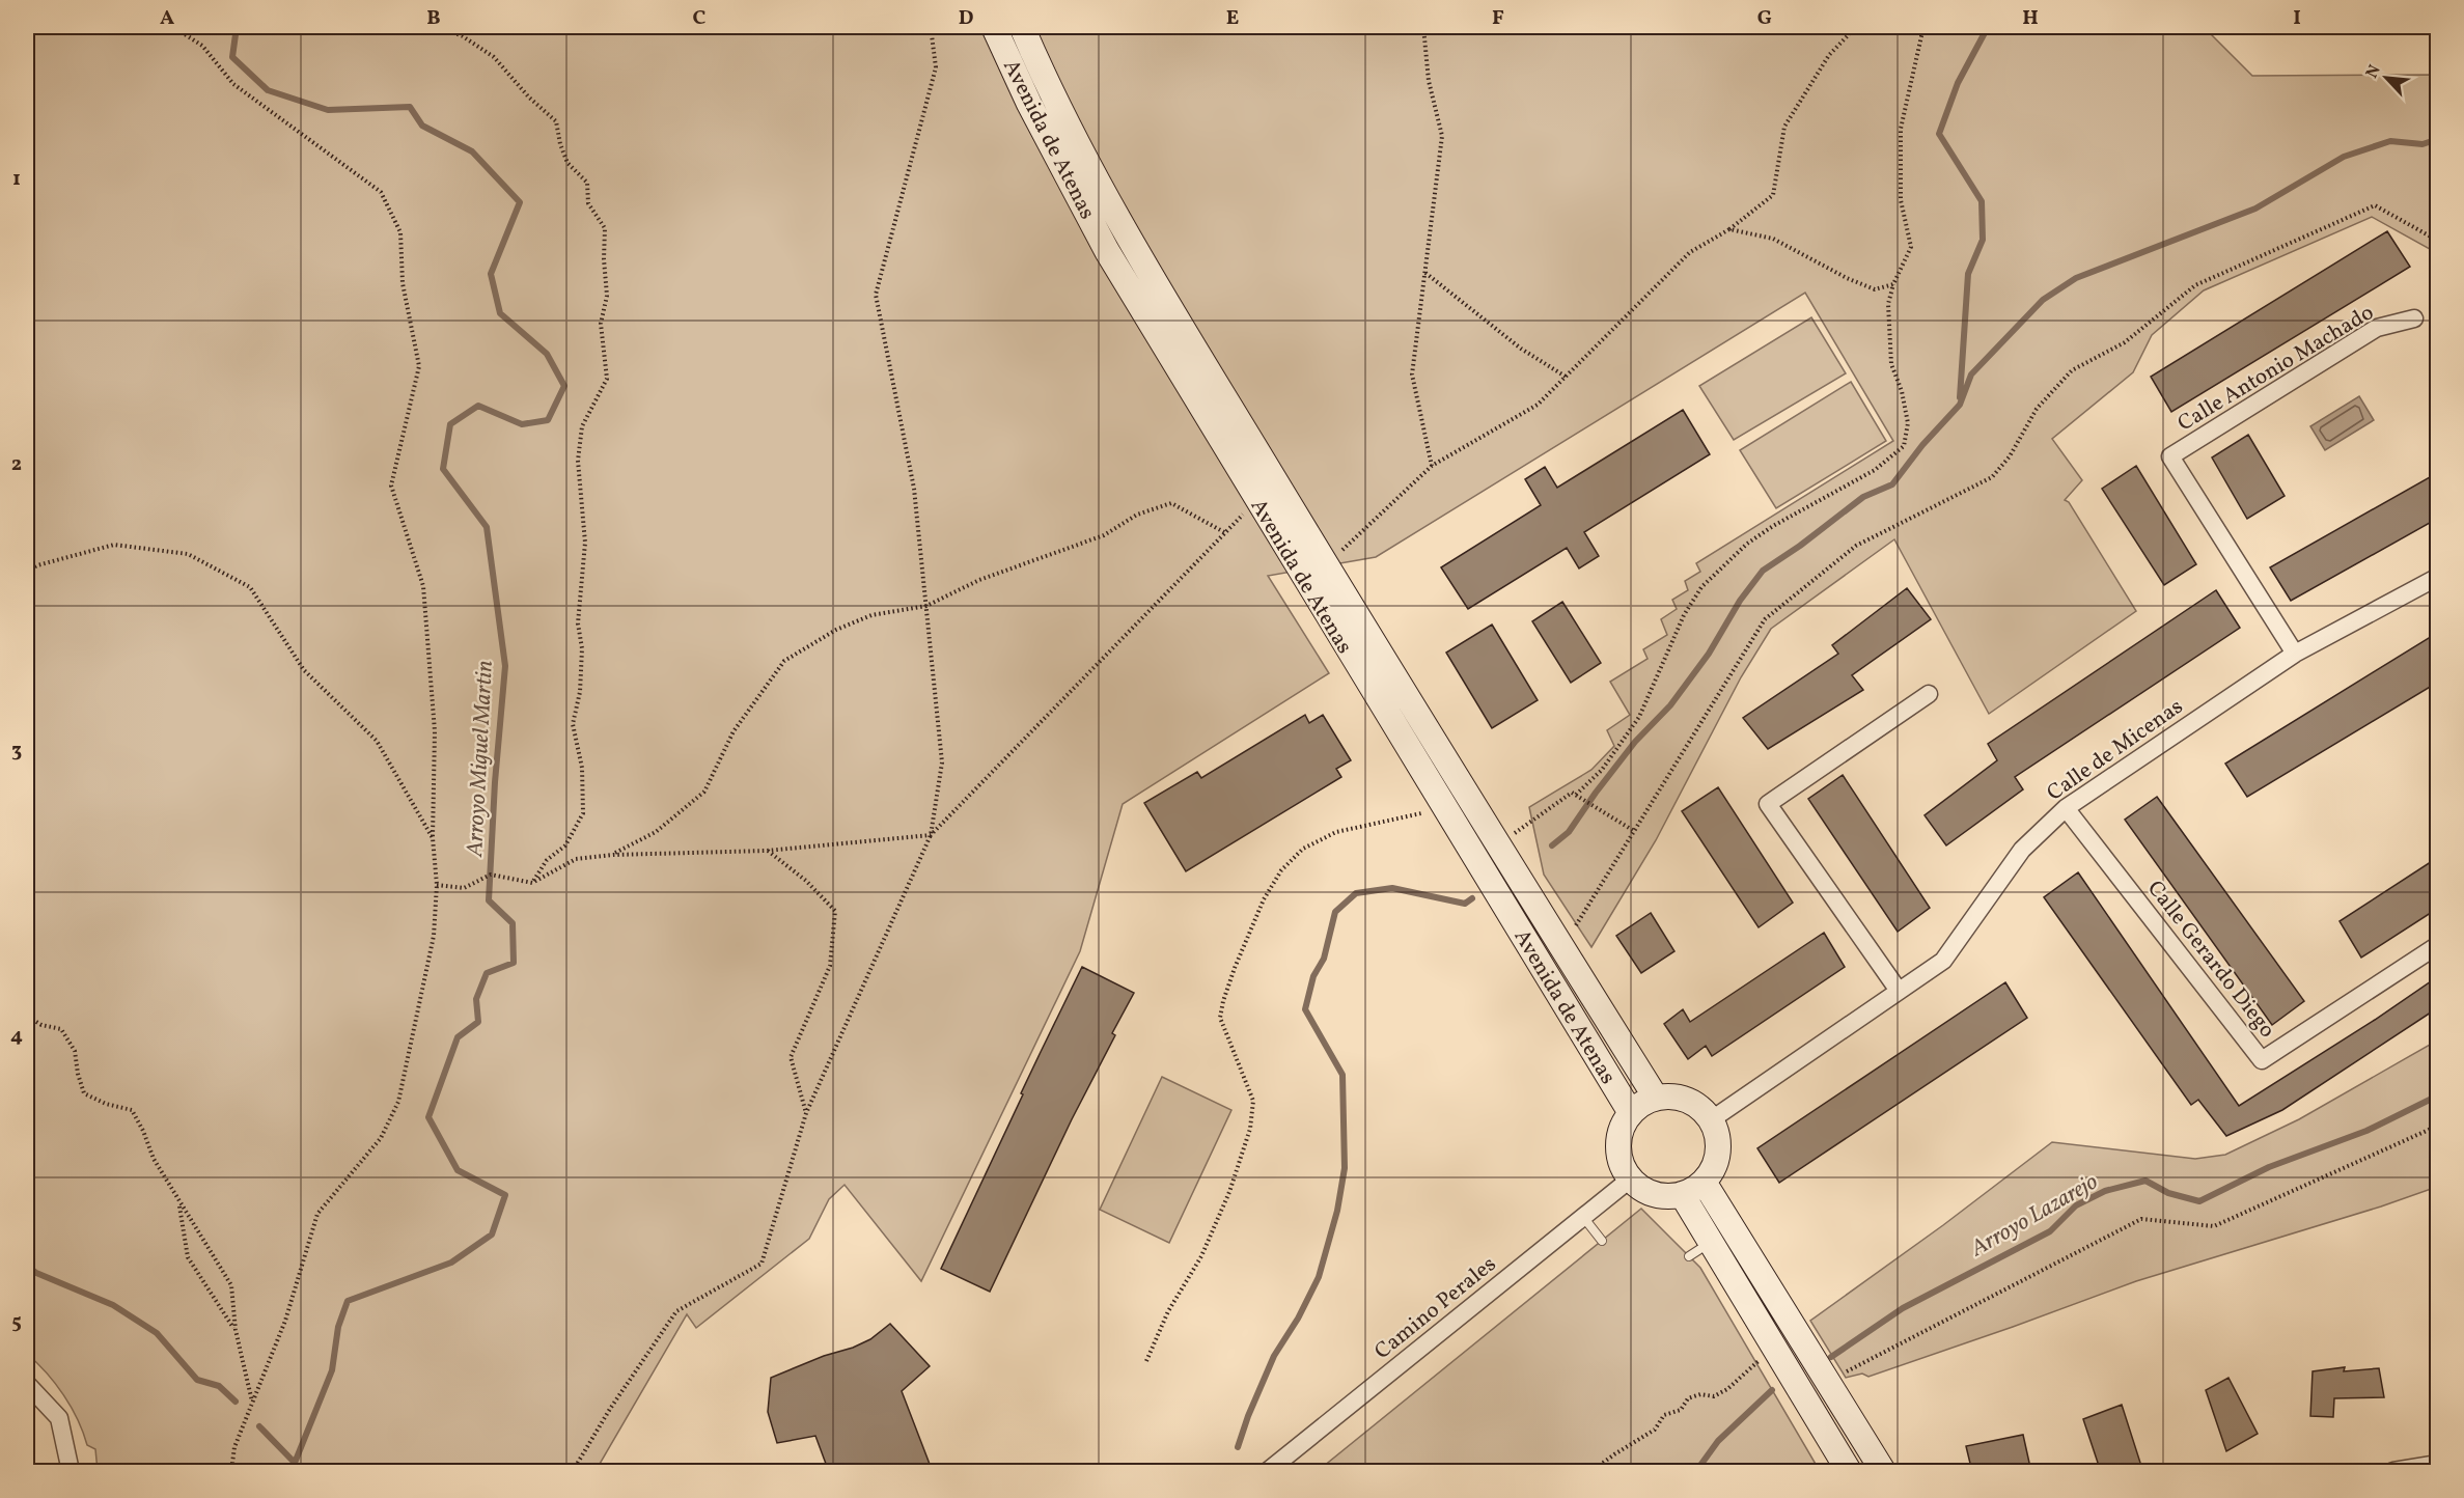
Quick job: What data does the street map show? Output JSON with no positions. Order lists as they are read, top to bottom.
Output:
{
  "streets": {
    "main road": ["Avenida de Atenas"],
    "street": [
      "Calle Antonio Machado",
      "Calle de Micenas",
      "Calle Gerardo Diego",
      "Camino Perales"
    ]
  },
  "crossings": [
    ["Avenida de Atenas", "Calle de Micenas"],
    ["Avenida de Atenas", "Camino Perales"],
    ["Calle Antonio Machado", "Calle de Micenas"],
    ["Calle de Micenas", "Calle Gerardo Diego"],
    ["Calle de Micenas", "Camino Perales"]
  ],
  "water": ["Arroyo Miguel Martin", "Arroyo Lazarejo"],
  "north": "top left",
  "grid": {
    "columns": [
      "A",
      "B",
      "C",
      "D",
      "E",
      "F",
      "G",
      "H",
      "I"
    ],
    "rows": [
      "1",
      "2",
      "3",
      "4",
      "5"
    ]
  }
}
